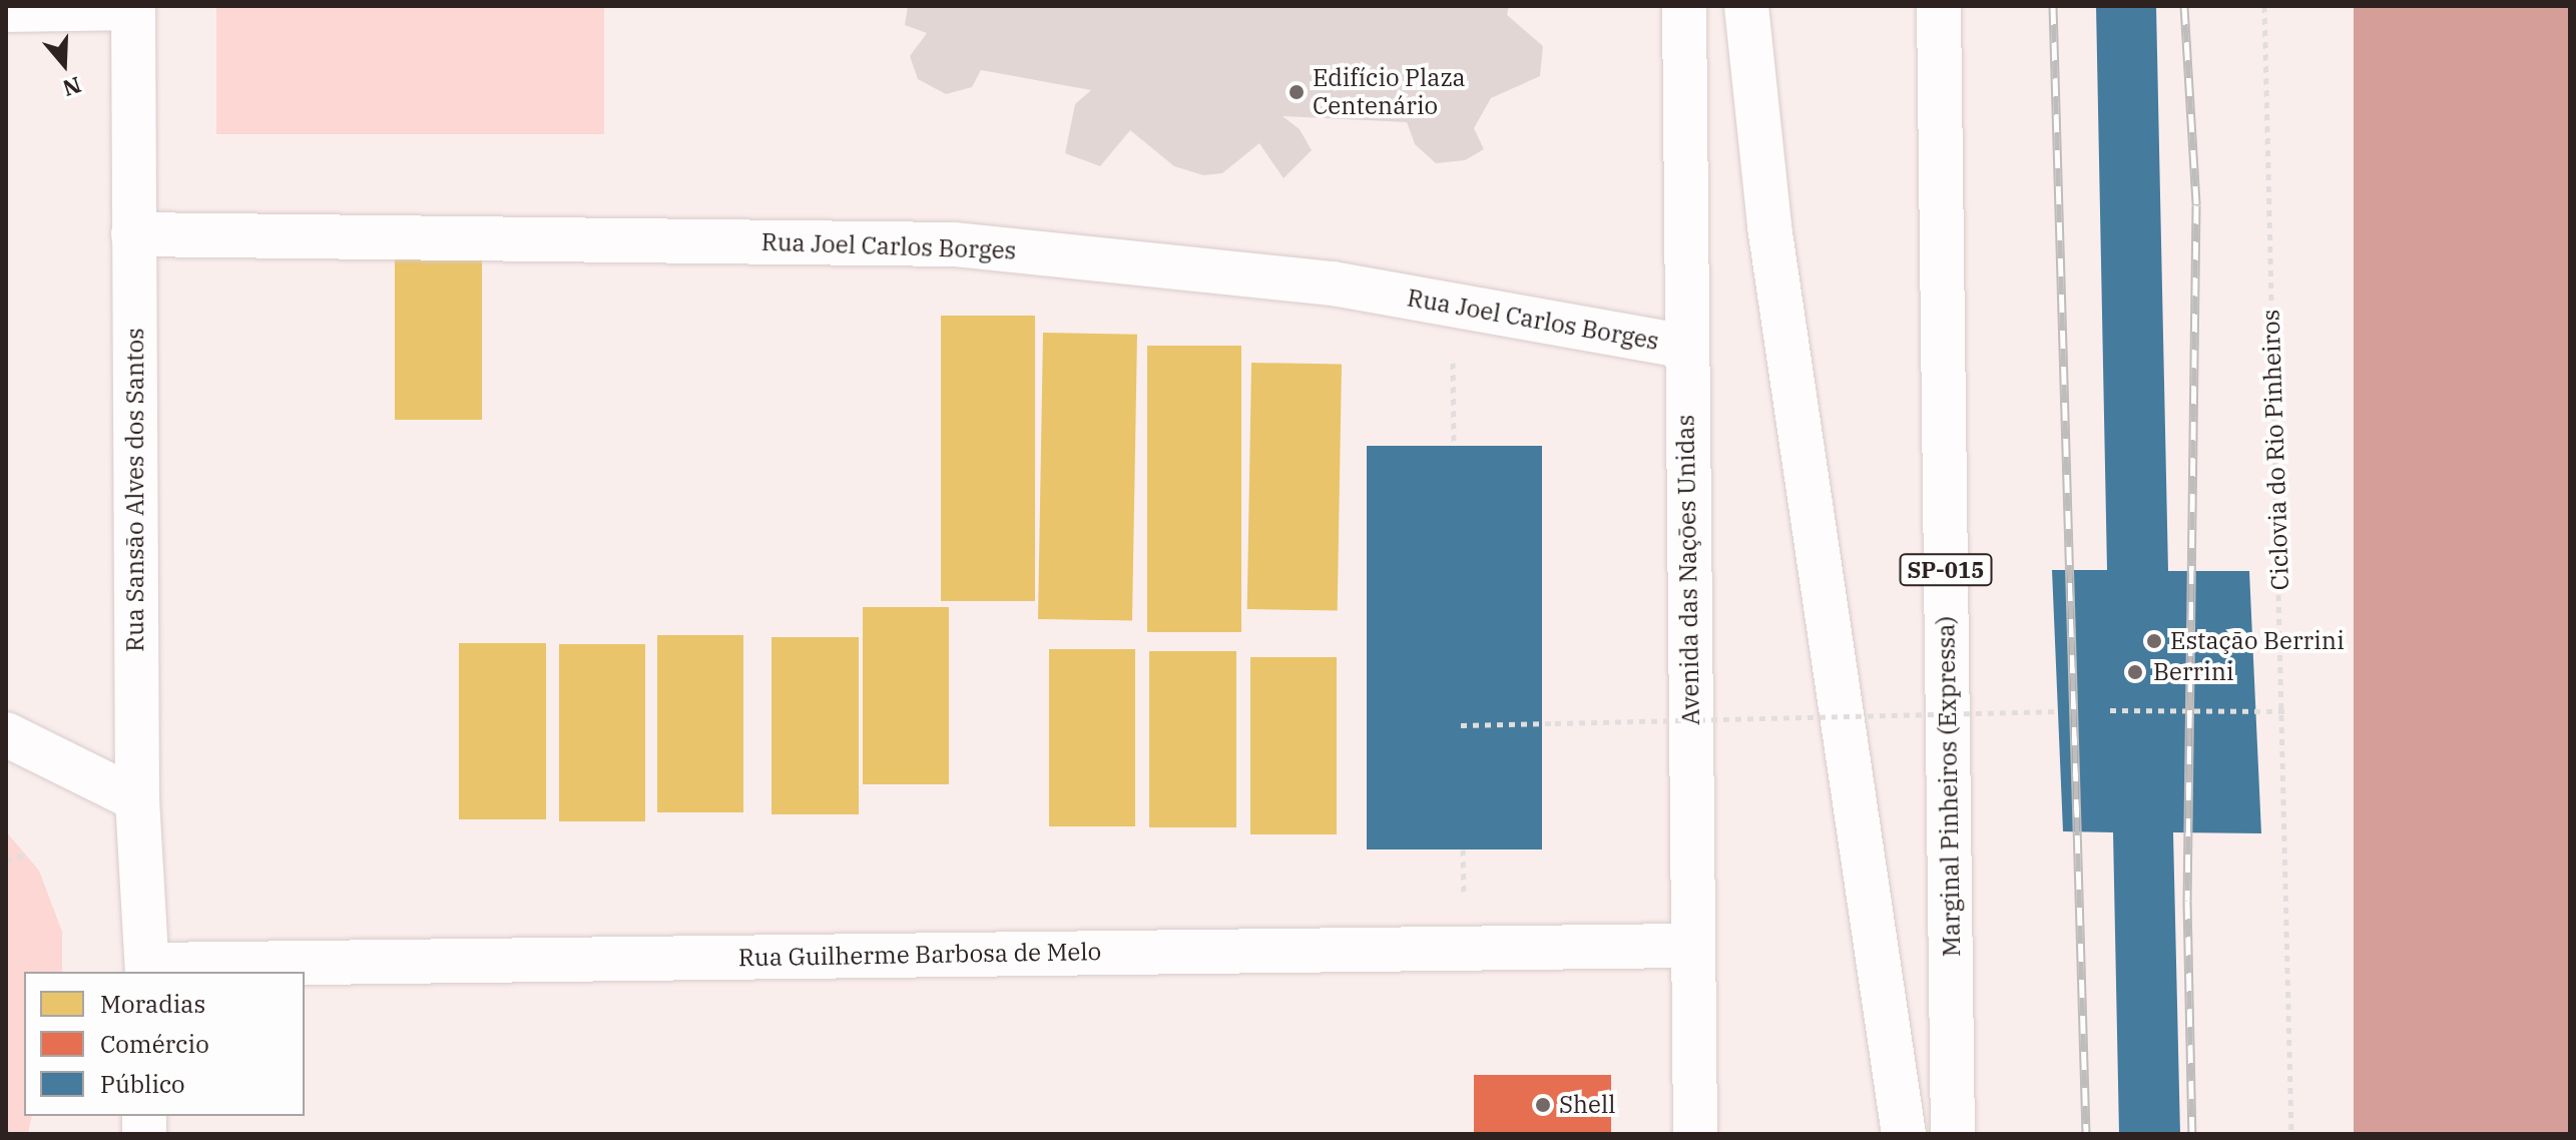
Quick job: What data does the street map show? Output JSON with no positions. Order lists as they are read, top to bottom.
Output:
{
  "streets": {
    "main road": [
      "Rua Joel Carlos Borges",
      "Rua Sansão Alves dos Santos",
      "Avenida das Nações Unidas",
      "SP-015",
      "Marginal Pinheiros (Expressa)",
      "Rua Guilherme Barbosa de Melo"
    ],
    "path": ["Ciclovia do Rio Pinheiros"]
  },
  "crossings": [
    ["Rua Joel Carlos Borges", "Rua Sansão Alves dos Santos"],
    ["Rua Joel Carlos Borges", "Avenida das Nações Unidas"],
    ["Rua Sansão Alves dos Santos", "Rua Guilherme Barbosa de Melo"],
    ["Avenida das Nações Unidas", "Rua Guilherme Barbosa de Melo"]
  ],
  "places": [
    "Edifício Plaza Centenário",
    "Estação Berrini",
    "Berrini",
    "Shell"
  ],
  "legend": ["Moradias", "Comércio", "Público"],
  "north": "bottom"
}
